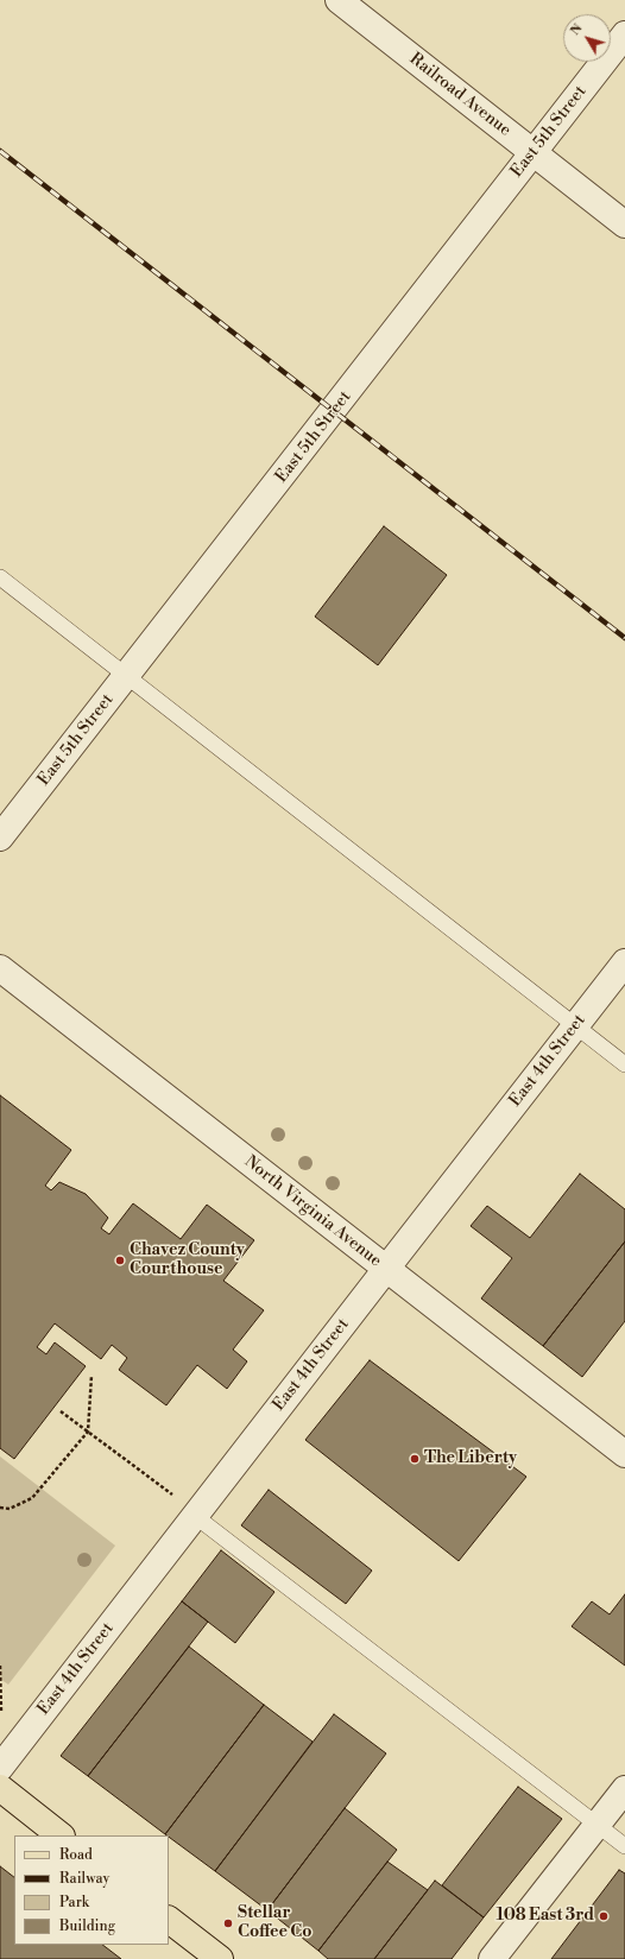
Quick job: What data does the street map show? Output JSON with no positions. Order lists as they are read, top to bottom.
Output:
{
  "streets": {
    "street": [
      "Railroad Avenue",
      "East 5th Street",
      "East 4th Street",
      "North Virginia Avenue"
    ]
  },
  "crossings": [
    ["Railroad Avenue", "East 5th Street"],
    ["East 4th Street", "North Virginia Avenue"]
  ],
  "places": [
    "Chavez County Courthouse",
    "The Liberty",
    "108 East 3rd",
    "Stellar Coffee Co"
  ],
  "legend": [
    "Road",
    "Railway",
    "Park",
    "Building"
  ],
  "north": "top left"
}
